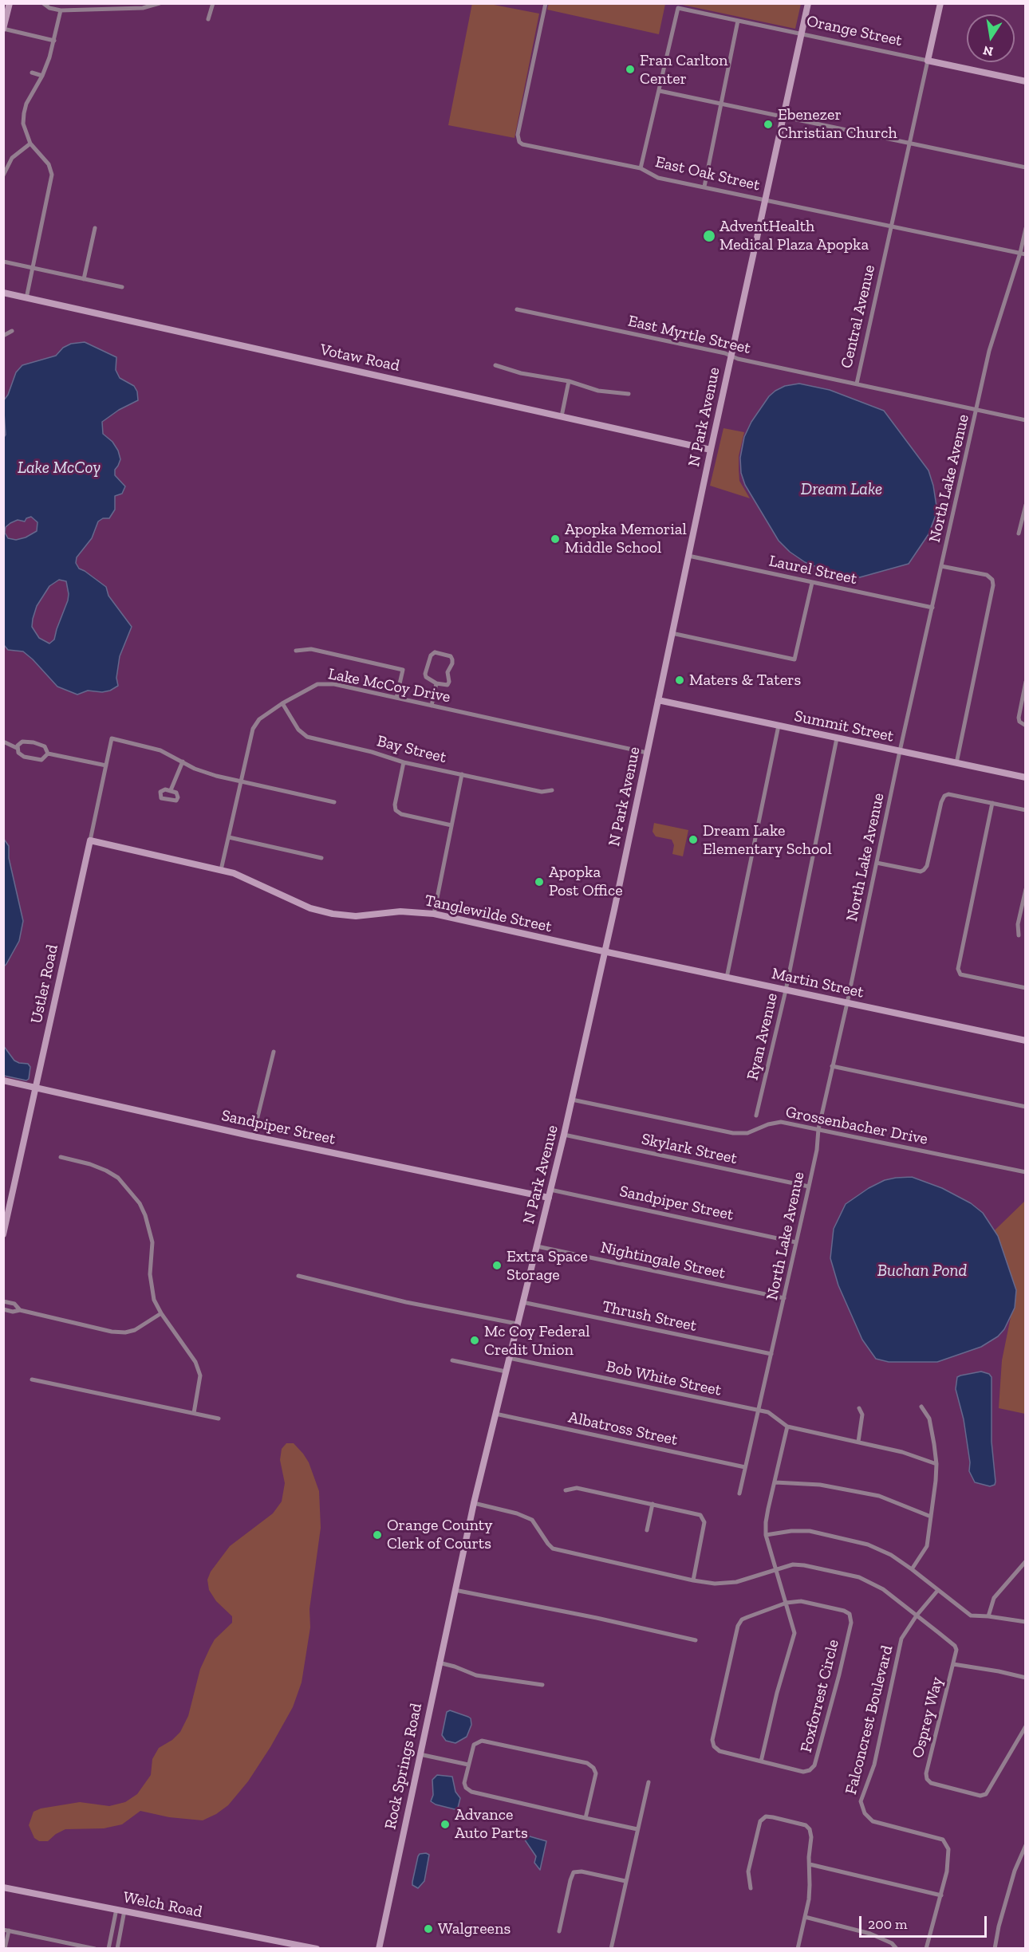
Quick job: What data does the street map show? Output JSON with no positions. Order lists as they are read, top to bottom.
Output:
{
  "streets": {
    "street": [
      "Orange Street",
      "East Oak Street",
      "Central Avenue",
      "East Myrtle Street",
      "Votaw Road",
      "N Park Avenue",
      "North Lake Avenue",
      "Laurel Street",
      "Lake McCoy Drive",
      "Summit Street",
      "Bay Street",
      "Tanglewilde Street",
      "Martin Street",
      "Ustler Road",
      "Ryan Avenue",
      "Grossenbacher Drive",
      "Sandpiper Street",
      "Skylark Street",
      "Nightingale Street",
      "Thrush Street",
      "Bob White Street",
      "Albatross Street",
      "Foxforrest Circle",
      "Osprey Way",
      "Falconcrest Boulevard",
      "Rock Springs Road",
      "Welch Road"
    ]
  },
  "crossings": [
    ["Orange Street", "Central Avenue"],
    ["Orange Street", "N Park Avenue"],
    ["East Oak Street", "Central Avenue"],
    ["East Oak Street", "N Park Avenue"],
    ["East Oak Street", "North Lake Avenue"],
    ["Central Avenue", "East Myrtle Street"],
    ["East Myrtle Street", "N Park Avenue"],
    ["East Myrtle Street", "North Lake Avenue"],
    ["Votaw Road", "N Park Avenue"],
    ["N Park Avenue", "Laurel Street"],
    ["N Park Avenue", "Lake McCoy Drive"],
    ["N Park Avenue", "Summit Street"],
    ["N Park Avenue", "Tanglewilde Street"],
    ["N Park Avenue", "Martin Street"],
    ["N Park Avenue", "Grossenbacher Drive"],
    ["N Park Avenue", "Sandpiper Street"],
    ["N Park Avenue", "Skylark Street"],
    ["N Park Avenue", "Nightingale Street"],
    ["N Park Avenue", "Thrush Street"],
    ["N Park Avenue", "Bob White Street"],
    ["N Park Avenue", "Albatross Street"],
    ["N Park Avenue", "Rock Springs Road"],
    ["North Lake Avenue", "Laurel Street"],
    ["North Lake Avenue", "Summit Street"],
    ["North Lake Avenue", "Martin Street"],
    ["North Lake Avenue", "Grossenbacher Drive"],
    ["North Lake Avenue", "Sandpiper Street"],
    ["North Lake Avenue", "Skylark Street"],
    ["North Lake Avenue", "Nightingale Street"],
    ["North Lake Avenue", "Thrush Street"],
    ["North Lake Avenue", "Bob White Street"],
    ["North Lake Avenue", "Albatross Street"],
    ["Lake McCoy Drive", "Bay Street"],
    ["Lake McCoy Drive", "Tanglewilde Street"],
    ["Summit Street", "Ryan Avenue"],
    ["Tanglewilde Street", "Martin Street"],
    ["Tanglewilde Street", "Ustler Road"],
    ["Martin Street", "Ryan Avenue"],
    ["Ustler Road", "Sandpiper Street"],
    ["Osprey Way", "Falconcrest Boulevard"]
  ],
  "water": ["Lake McCoy", "Dream Lake", "Buchan Pond"],
  "places": [
    "Fran Carlton Center",
    "Ebenezer Christian Church",
    "AdventHealth Medical Plaza Apopka",
    "Apopka Memorial Middle School",
    "Maters & Taters",
    "Dream Lake Elementary School",
    "Apopka Post Office",
    "Extra Space Storage",
    "Mc Coy Federal Credit Union",
    "Orange County Clerk of Courts",
    "Advance Auto Parts",
    "Walgreens"
  ],
  "scale_bar": "200 m",
  "north": "bottom"
}
